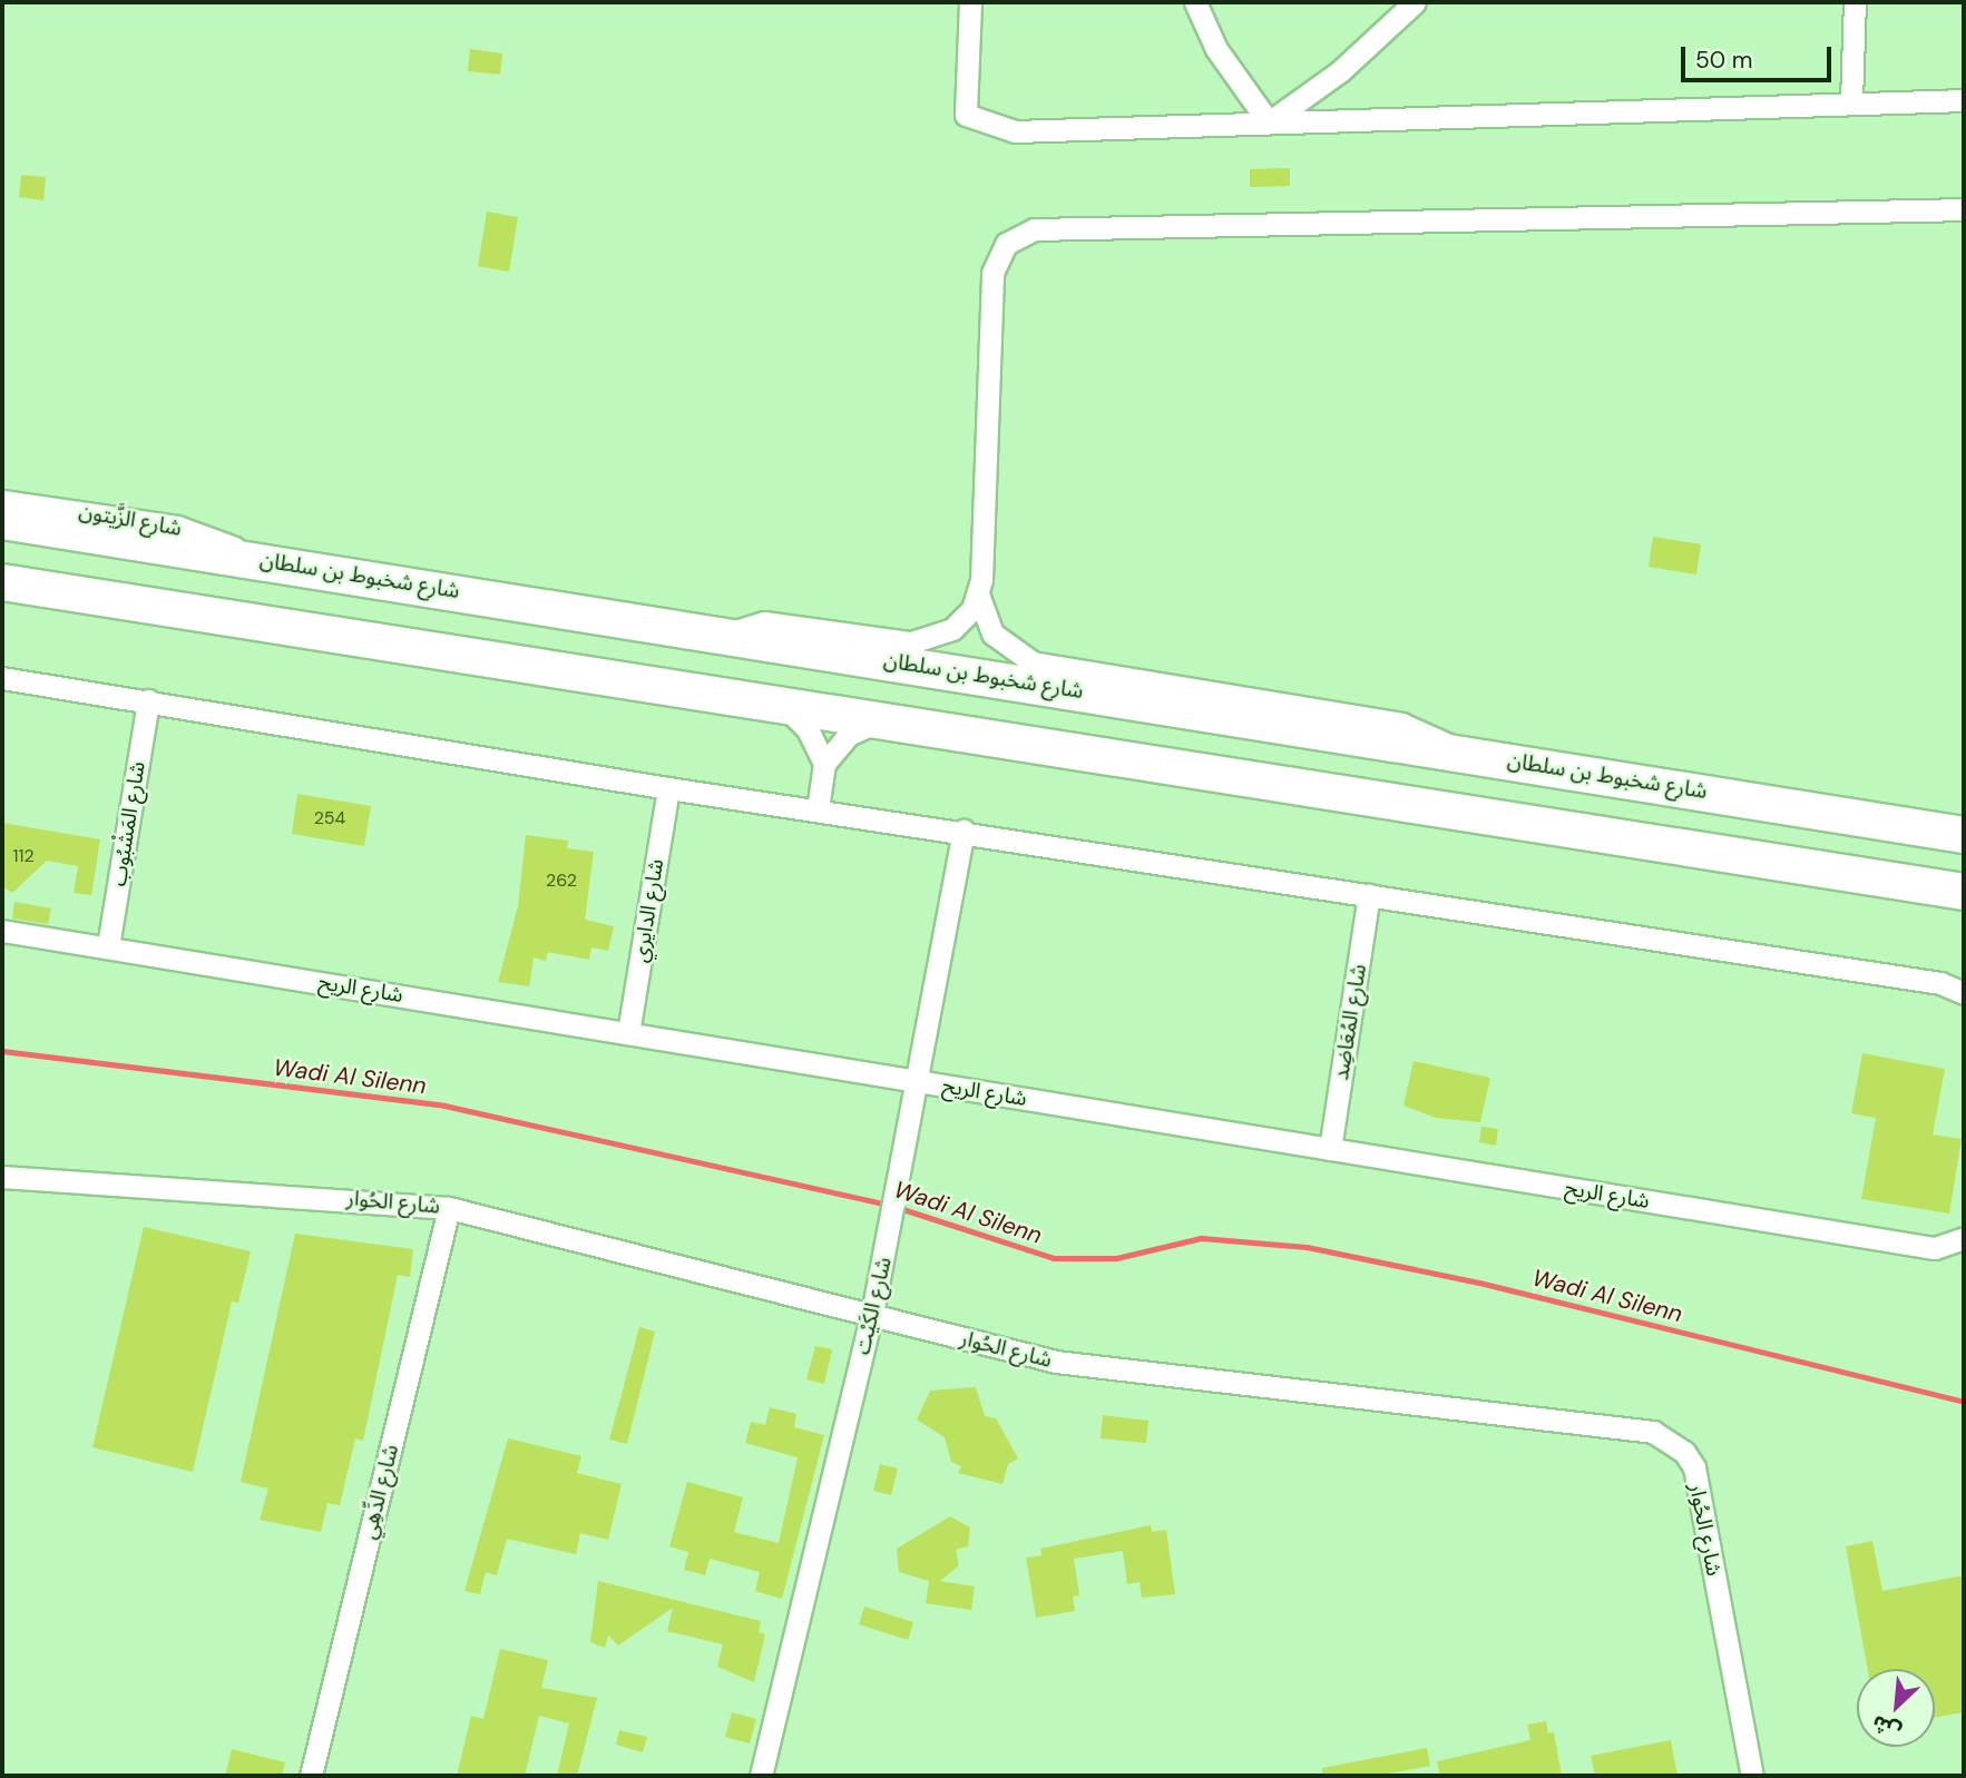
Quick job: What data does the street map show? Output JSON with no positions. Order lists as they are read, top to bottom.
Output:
{
  "streets": {
    "main road": ["شارع شخبوط بن سلطان"],
    "street": [
      "شارع الزَّيتون",
      "شارع المَشْبُوب",
      "شارع الدايري",
      "شارع الريح",
      "شارع المُعَاضِد",
      "شارع الحُوار",
      "شارع الكَيْت",
      "شارع الدِّهِي"
    ]
  },
  "crossings": [
    ["شارع الزَّيتون", "شارع شخبوط بن سلطان"],
    ["شارع المَشْبُوب", "شارع الريح"],
    ["شارع الدايري", "شارع الريح"],
    ["شارع الريح", "شارع المُعَاضِد"],
    ["شارع الريح", "شارع الكَيْت"],
    ["شارع الحُوار", "شارع الكَيْت"],
    ["شارع الحُوار", "شارع الدِّهِي"]
  ],
  "water": ["Wadi Al Silenn"],
  "house_numbers": ["254", "112", "262"],
  "scale_bar": "50 m",
  "north": "bottom left"
}
